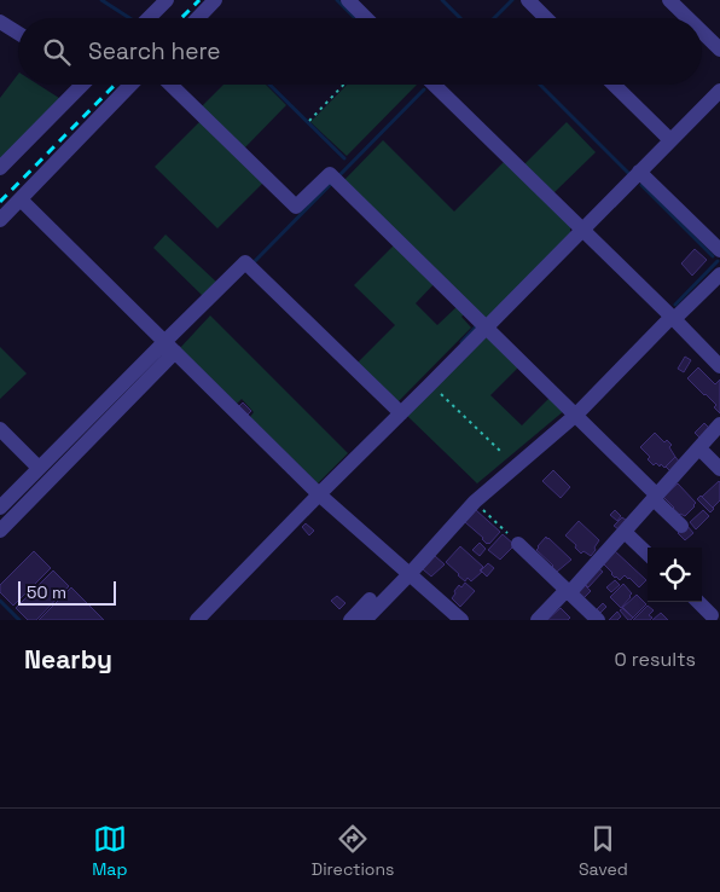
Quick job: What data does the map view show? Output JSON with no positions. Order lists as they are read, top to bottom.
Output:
{
  "scale_bar": "50 m",
  "page": {
    "search": "Search here",
    "scale": "50 m",
    "heading": ["Nearby", "0 results"],
    "nav": ["Map", "Directions", "Saved"]
  }
}
